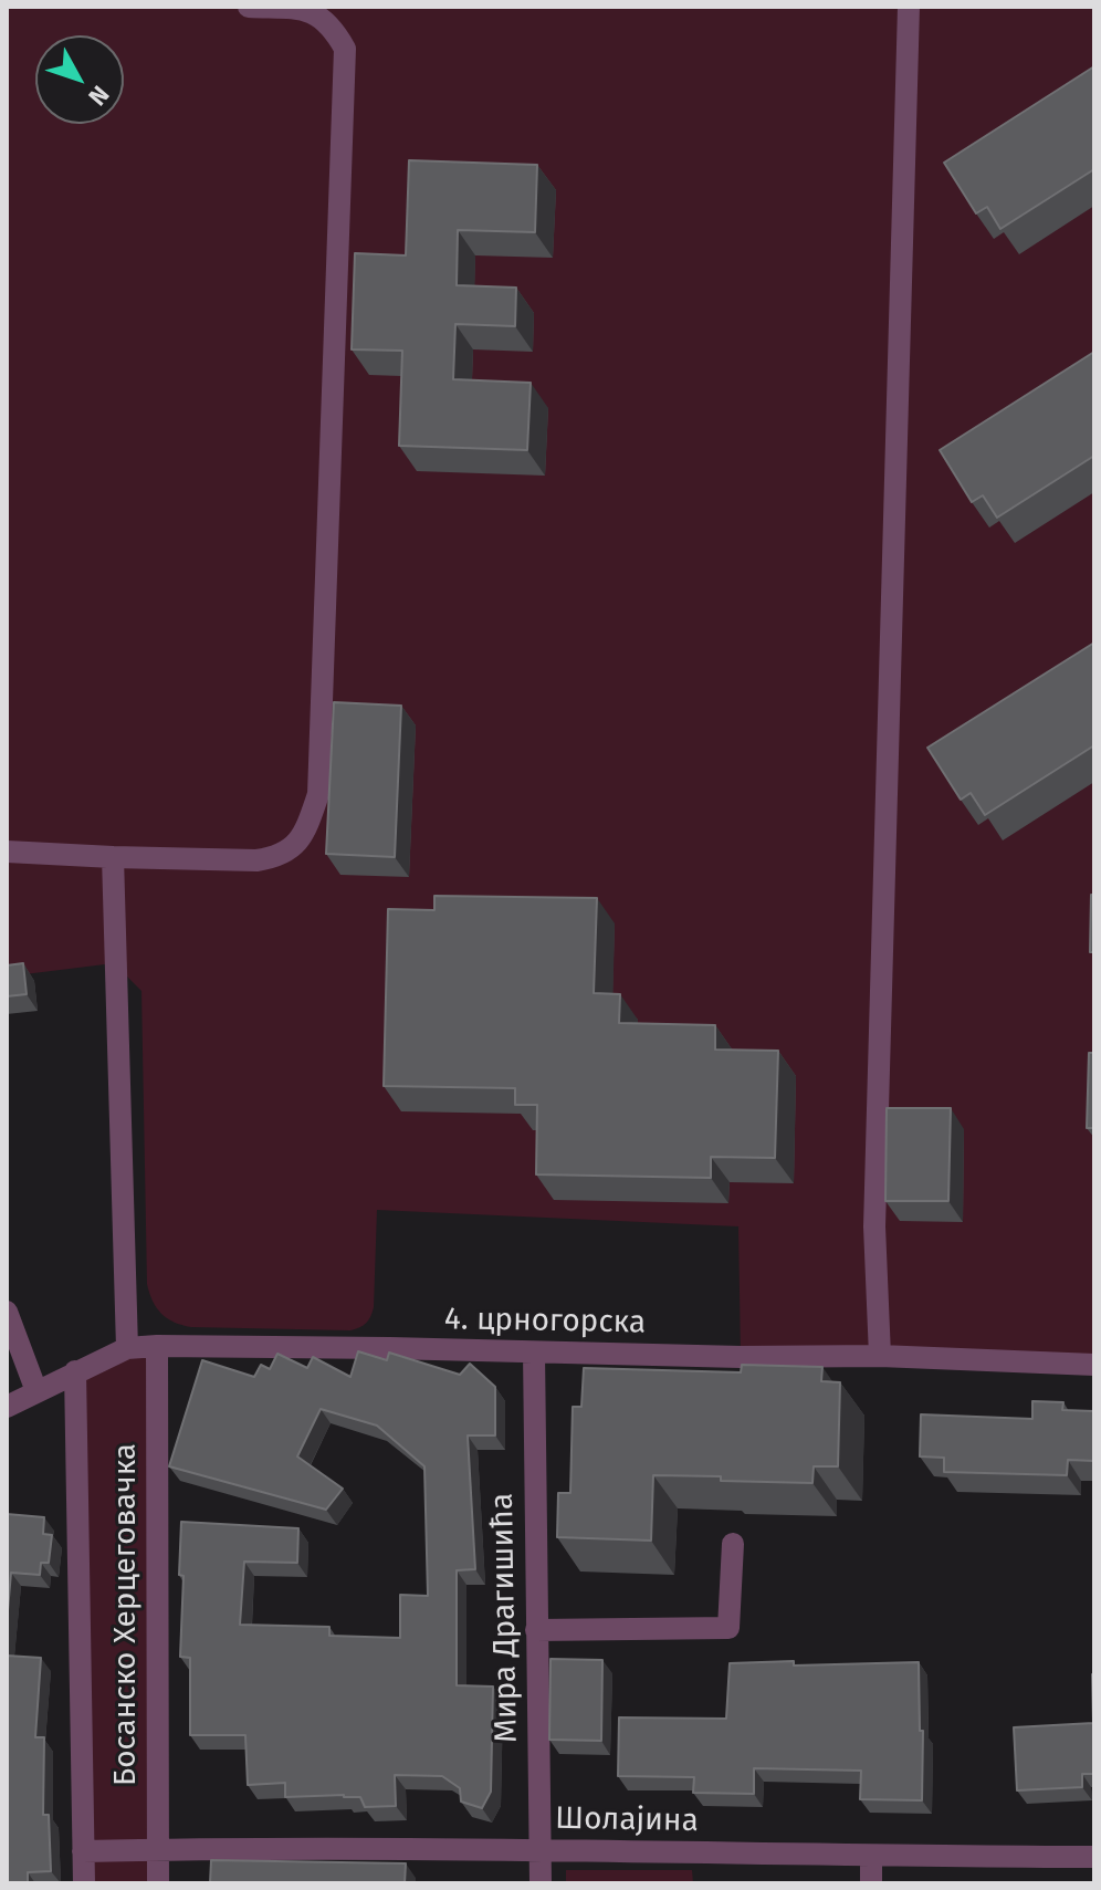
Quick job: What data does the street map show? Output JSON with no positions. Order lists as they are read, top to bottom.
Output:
{
  "streets": {
    "street": [
      "4. црногорска",
      "Босанско Херцеговачка",
      "Мира Драгишића",
      "Шолајина"
    ]
  },
  "crossings": [
    ["4. црногорска", "Босанско Херцеговачка"],
    ["4. црногорска", "Мира Драгишића"],
    ["Босанско Херцеговачка", "Шолајина"],
    ["Мира Драгишића", "Шолајина"]
  ],
  "north": "bottom right"
}
